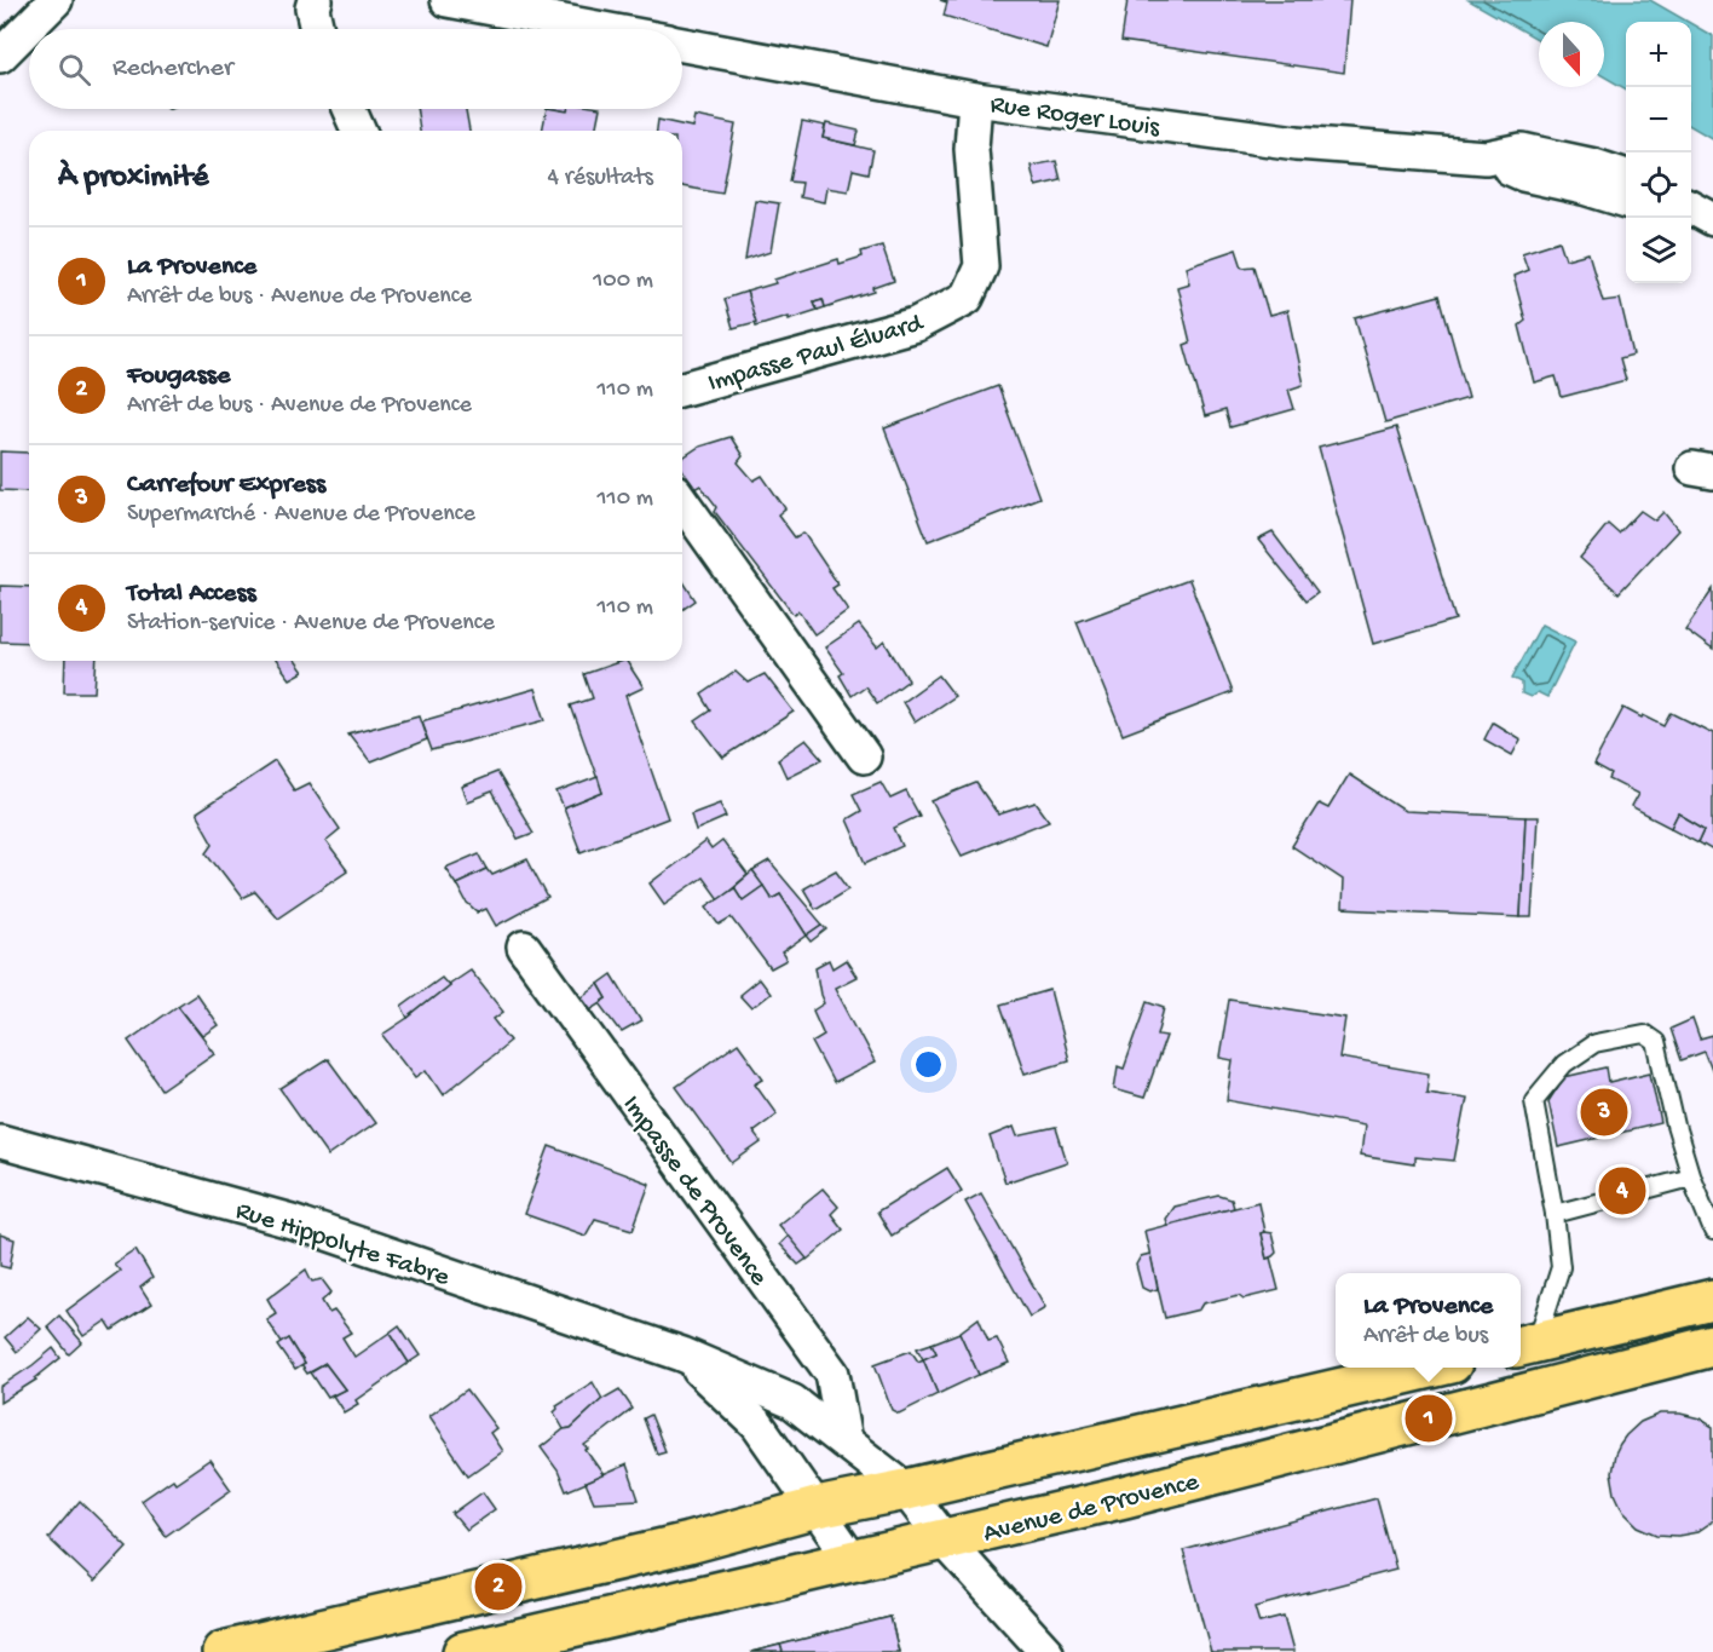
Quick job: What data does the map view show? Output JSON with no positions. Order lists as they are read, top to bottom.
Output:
{
  "streets": {
    "main road": ["Avenue de Provence"],
    "street": [
      "Rue Roger Louis",
      "Impasse Paul Éluard",
      "Impasse de Provence",
      "Rue Hippolyte Fabre"
    ]
  },
  "crossings": [
    ["Rue Roger Louis", "Impasse Paul Éluard"],
    ["Impasse de Provence", "Rue Hippolyte Fabre"],
    ["Rue Hippolyte Fabre", "Avenue de Provence"]
  ],
  "north": "bottom",
  "page": {
    "map_buttons": ["+", "−"],
    "search": "Rechercher",
    "heading": ["À proximité", "4 résultats"],
    "list": [
      {
        "mark": "1",
        "name": "La Provence",
        "note": "Arrêt de bus · Avenue de Provence",
        "value": "100 m"
      },
      {
        "mark": "2",
        "name": "Fougasse",
        "note": "Arrêt de bus · Avenue de Provence",
        "value": "110 m"
      },
      {
        "mark": "3",
        "name": "Carrefour Express",
        "note": "Supermarché · Avenue de Provence",
        "value": "110 m"
      },
      {
        "mark": "4",
        "name": "Total Access",
        "note": "Station-service · Avenue de Provence",
        "value": "110 m"
      }
    ],
    "pins": [
      "3",
      "4",
      "1",
      "2"
    ],
    "popup": ["La Provence", "Arrêt de bus"]
  }
}
